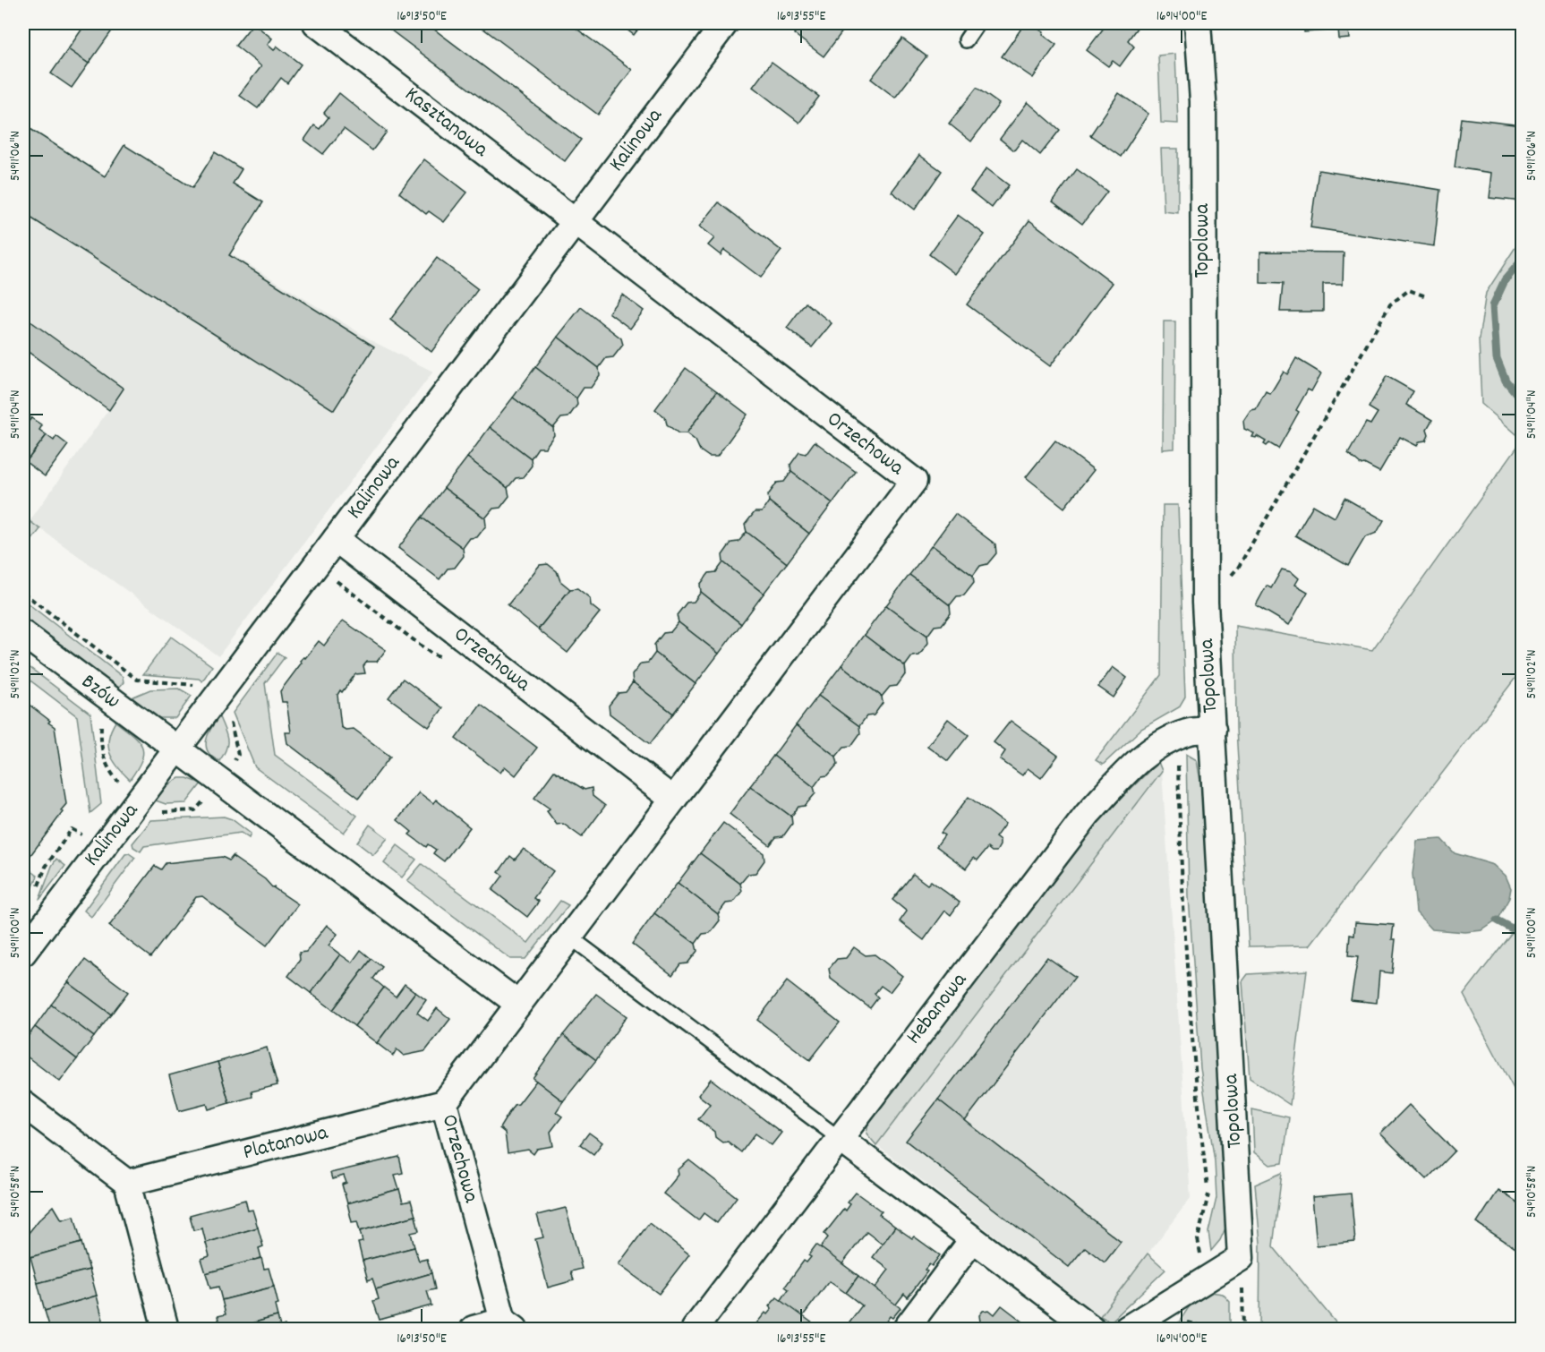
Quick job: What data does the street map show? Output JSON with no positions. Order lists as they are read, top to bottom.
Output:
{
  "streets": {
    "street": [
      "Kasztanowa",
      "Kalinowa",
      "Topolowa",
      "Orzechowa",
      "Bzów",
      "Hebanowa",
      "Platanowa"
    ]
  },
  "crossings": [
    ["Kasztanowa", "Kalinowa"],
    ["Kasztanowa", "Orzechowa"],
    ["Kalinowa", "Orzechowa"],
    ["Kalinowa", "Bzów"],
    ["Topolowa", "Hebanowa"],
    ["Orzechowa", "Platanowa"]
  ],
  "coordinates": [
    "16°13'50\"E",
    "16°13'55\"E",
    "16°14'00\"E",
    "54°11'06\"N",
    "54°11'04\"N",
    "54°11'02\"N",
    "54°11'00\"N",
    "54°10'58\"N"
  ]
}
